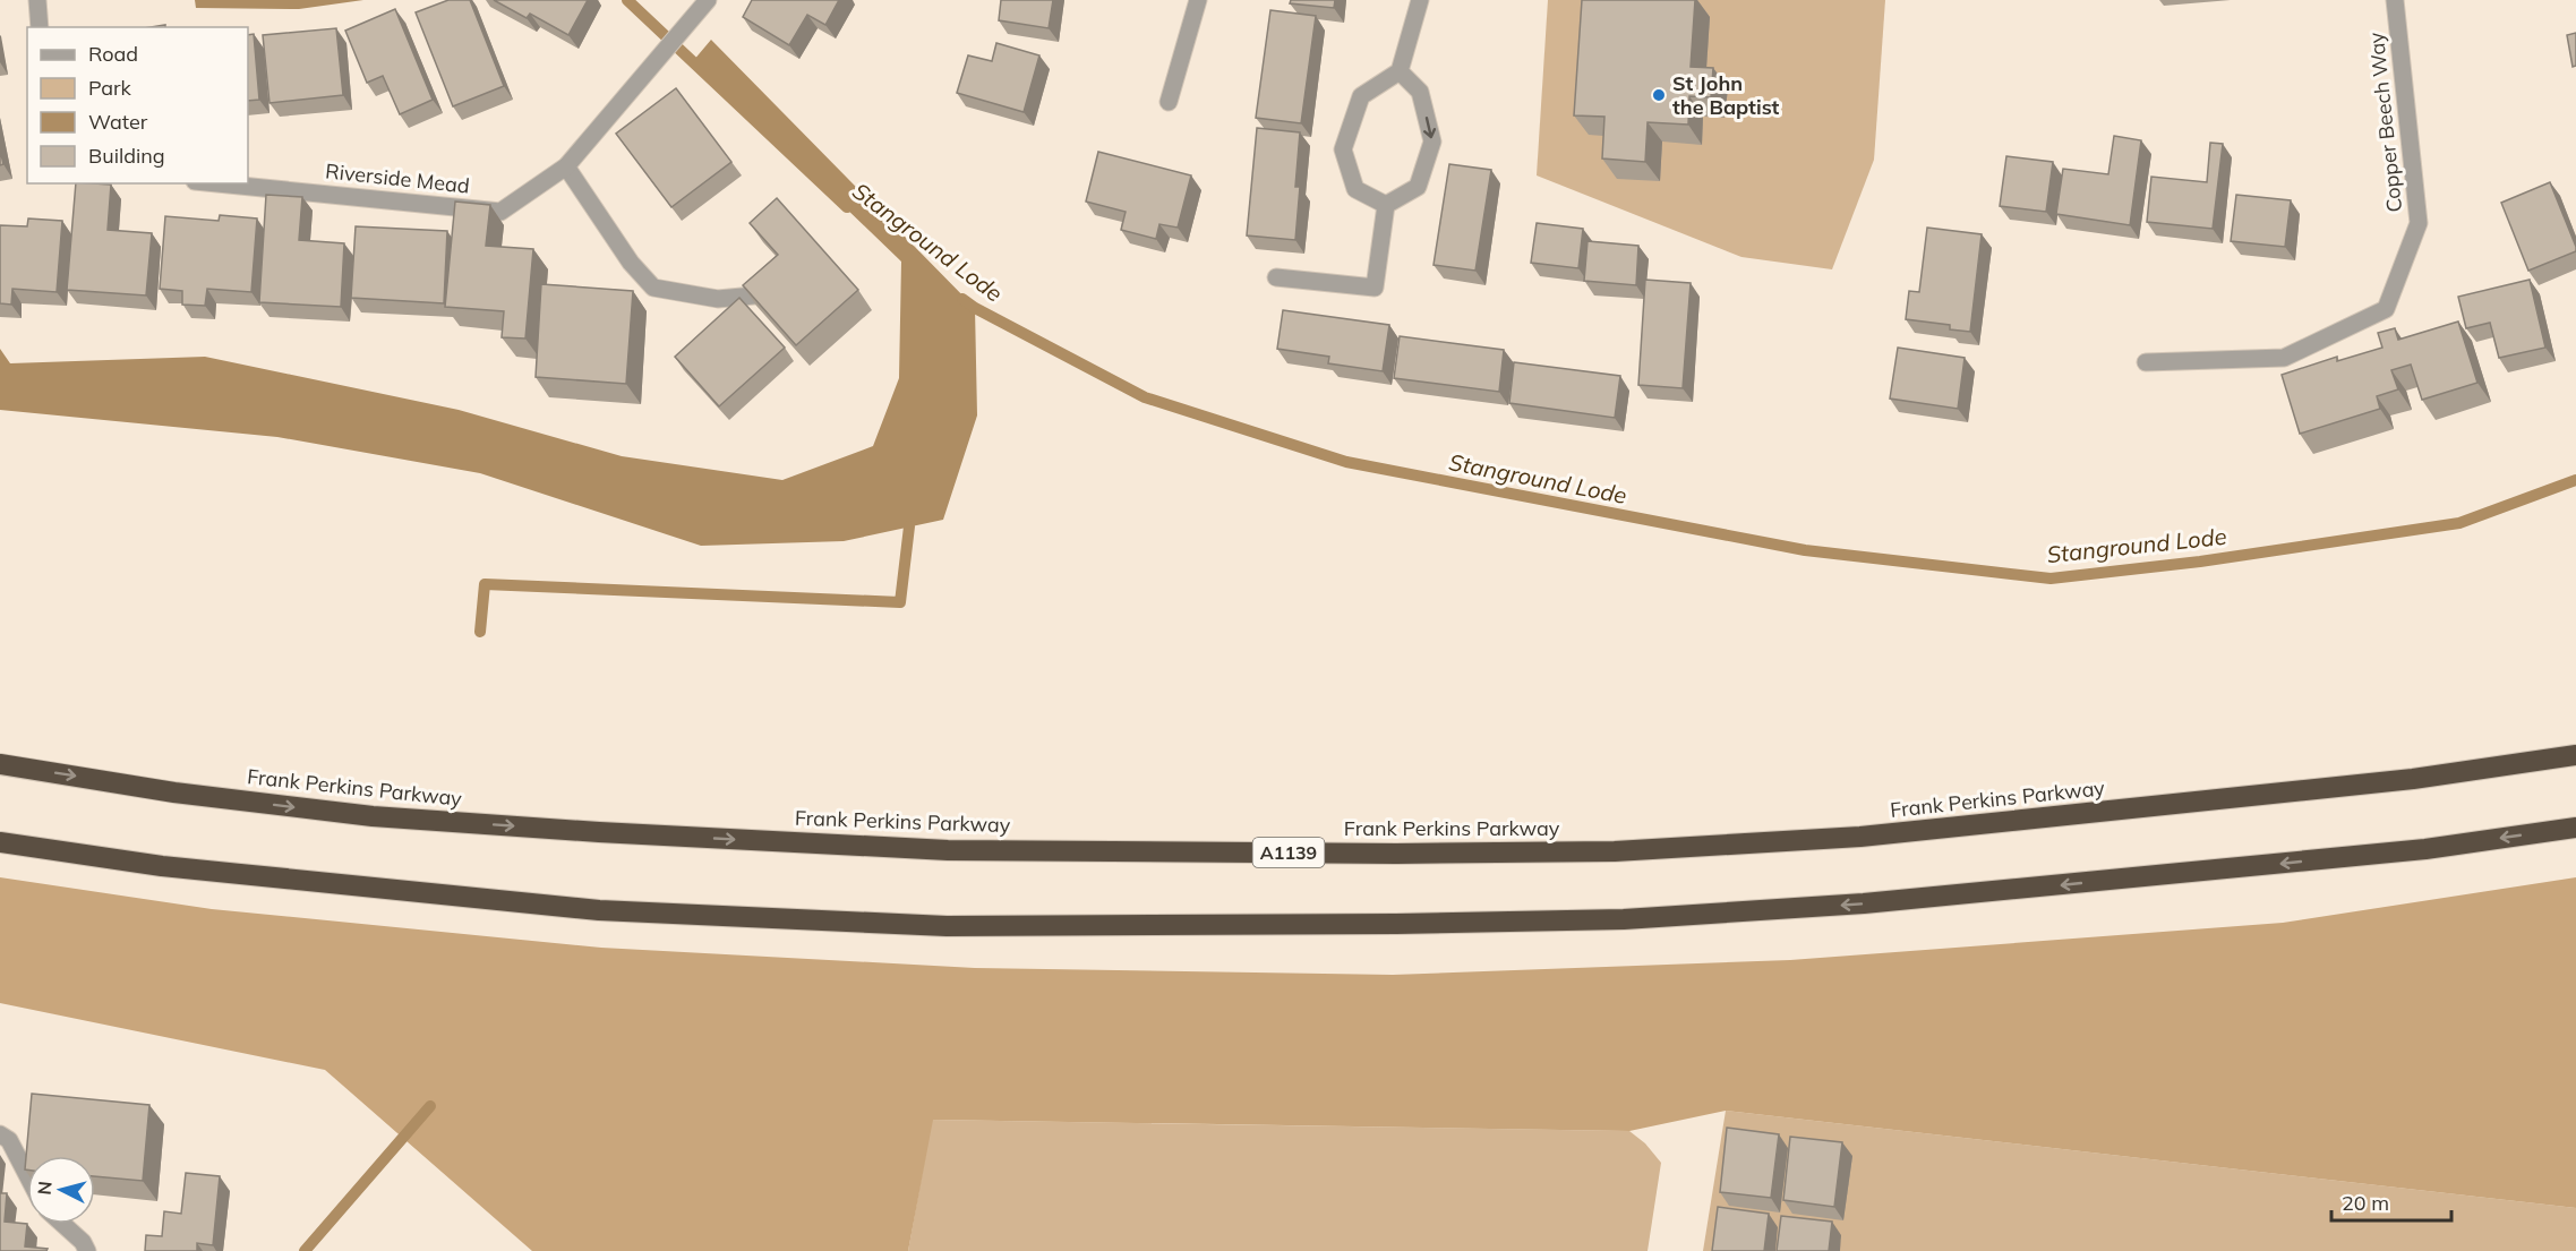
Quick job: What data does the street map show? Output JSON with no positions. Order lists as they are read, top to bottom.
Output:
{
  "streets": {
    "highway": ["Frank Perkins Parkway", "A1139"],
    "street": ["Copper Beech Way", "Riverside Mead"]
  },
  "water": ["Stanground Lode"],
  "places": ["St John the Baptist"],
  "legend": [
    "Road",
    "Park",
    "Water",
    "Building"
  ],
  "scale_bar": "20 m",
  "north": "left"
}
